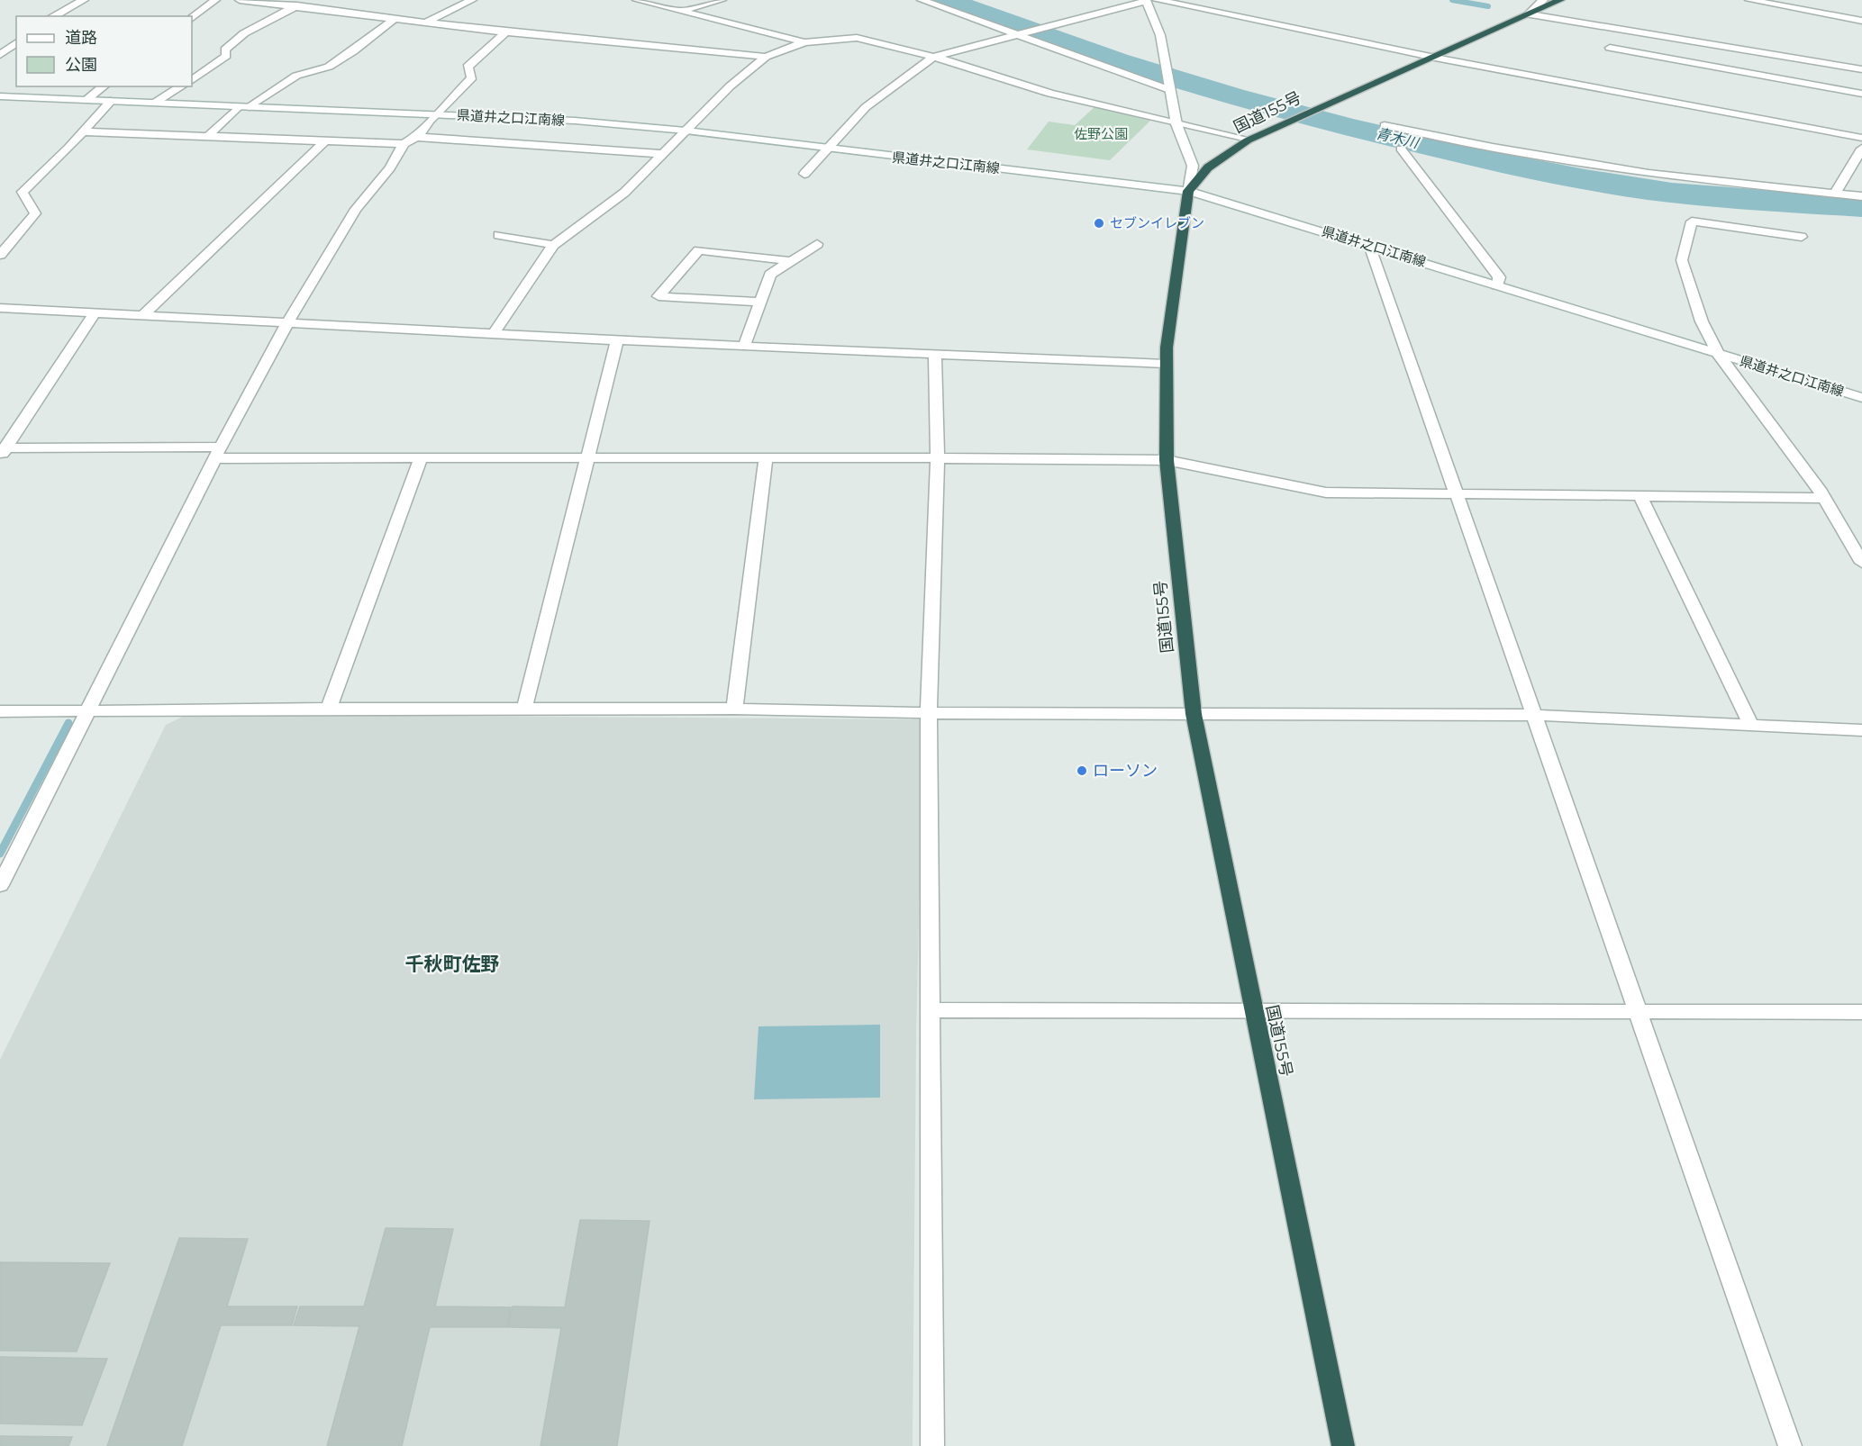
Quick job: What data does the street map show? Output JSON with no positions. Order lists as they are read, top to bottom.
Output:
{
  "streets": {
    "highway": ["国道155号"],
    "street": ["県道井之口江南線"]
  },
  "crossings": [
    ["国道155号", "県道井之口江南線"]
  ],
  "districts": ["千秋町佐野"],
  "water": ["青木川"],
  "parks": ["佐野公園"],
  "places": ["セブンイレブン", "ローソン"],
  "legend": ["道路", "公園"]
}
